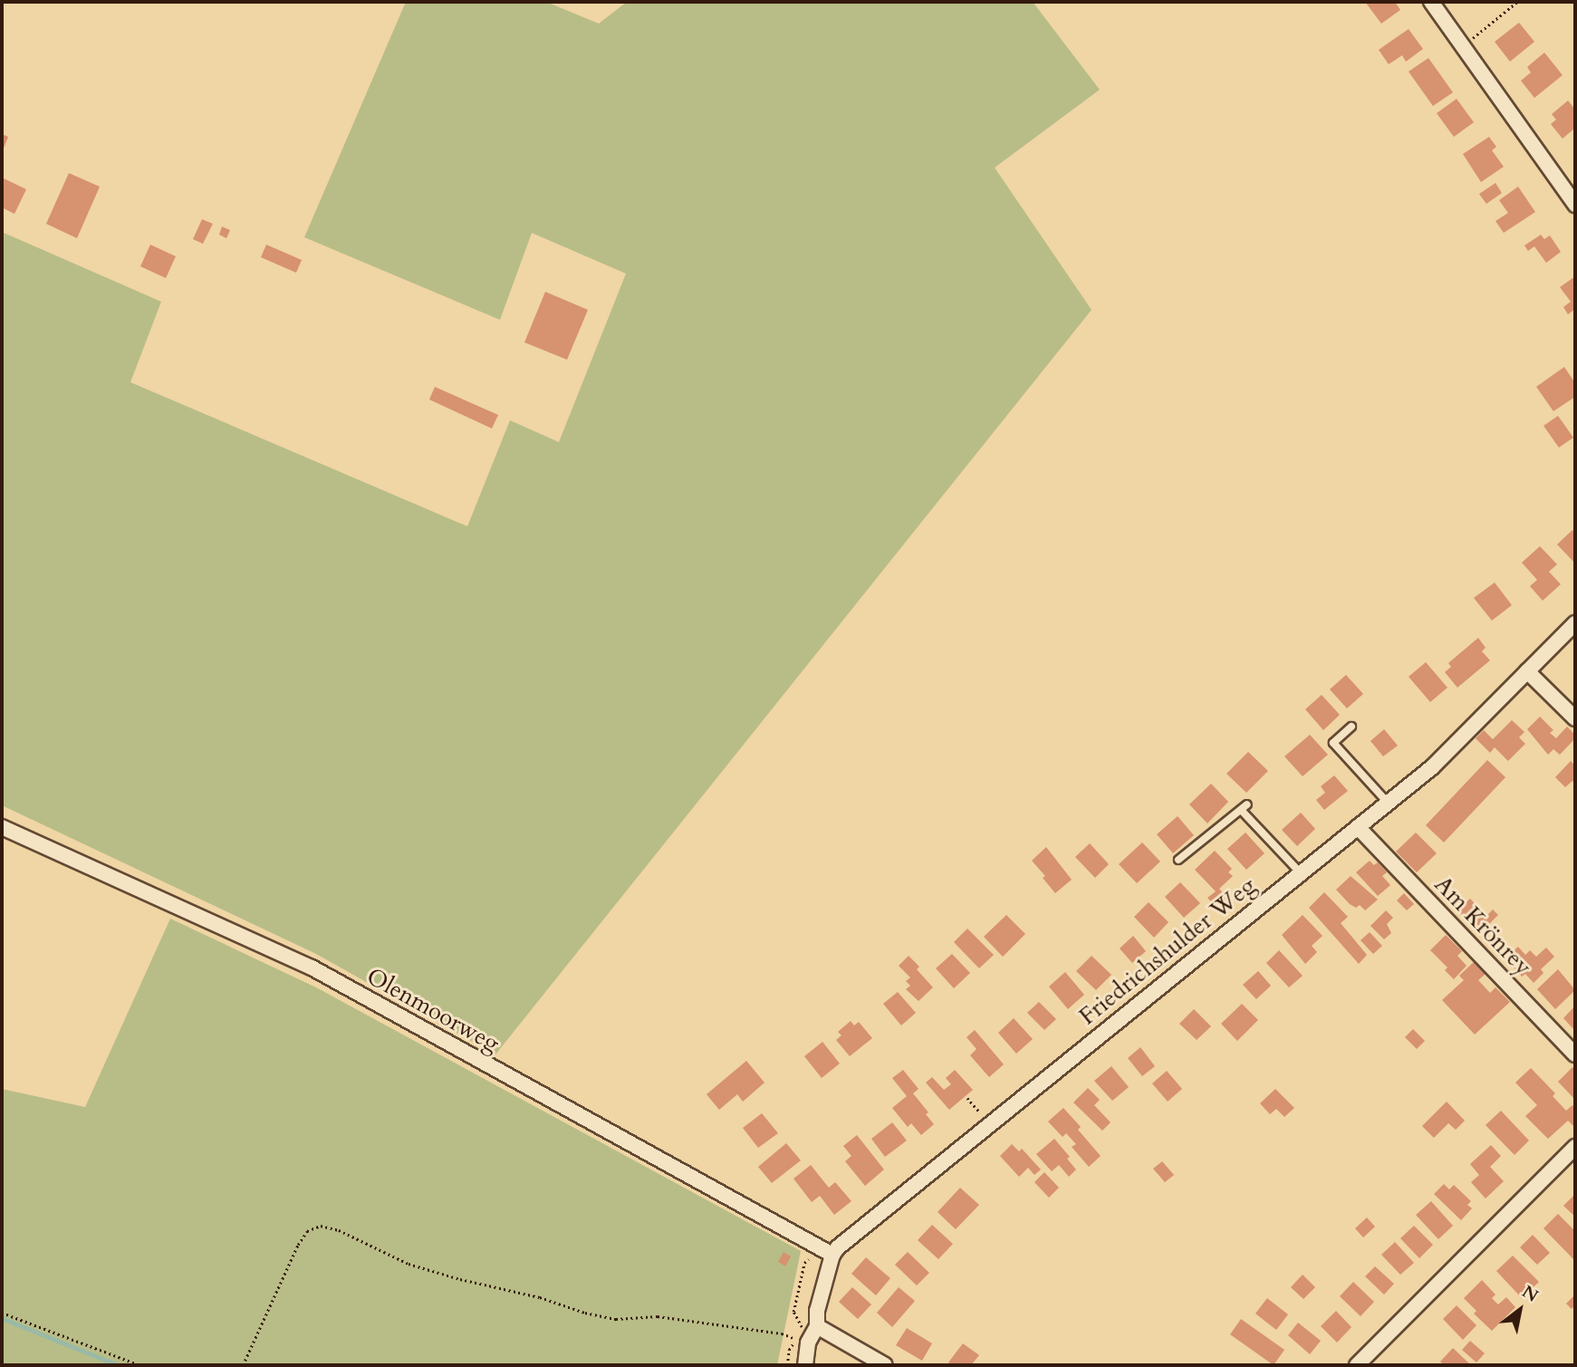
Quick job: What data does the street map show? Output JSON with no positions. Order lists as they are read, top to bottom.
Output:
{
  "streets": {
    "street": ["Am Krönrey", "Friedrichshulder Weg", "Olenmoorweg"]
  },
  "crossings": [
    ["Am Krönrey", "Friedrichshulder Weg"],
    ["Friedrichshulder Weg", "Olenmoorweg"]
  ],
  "north": "top right"
}
